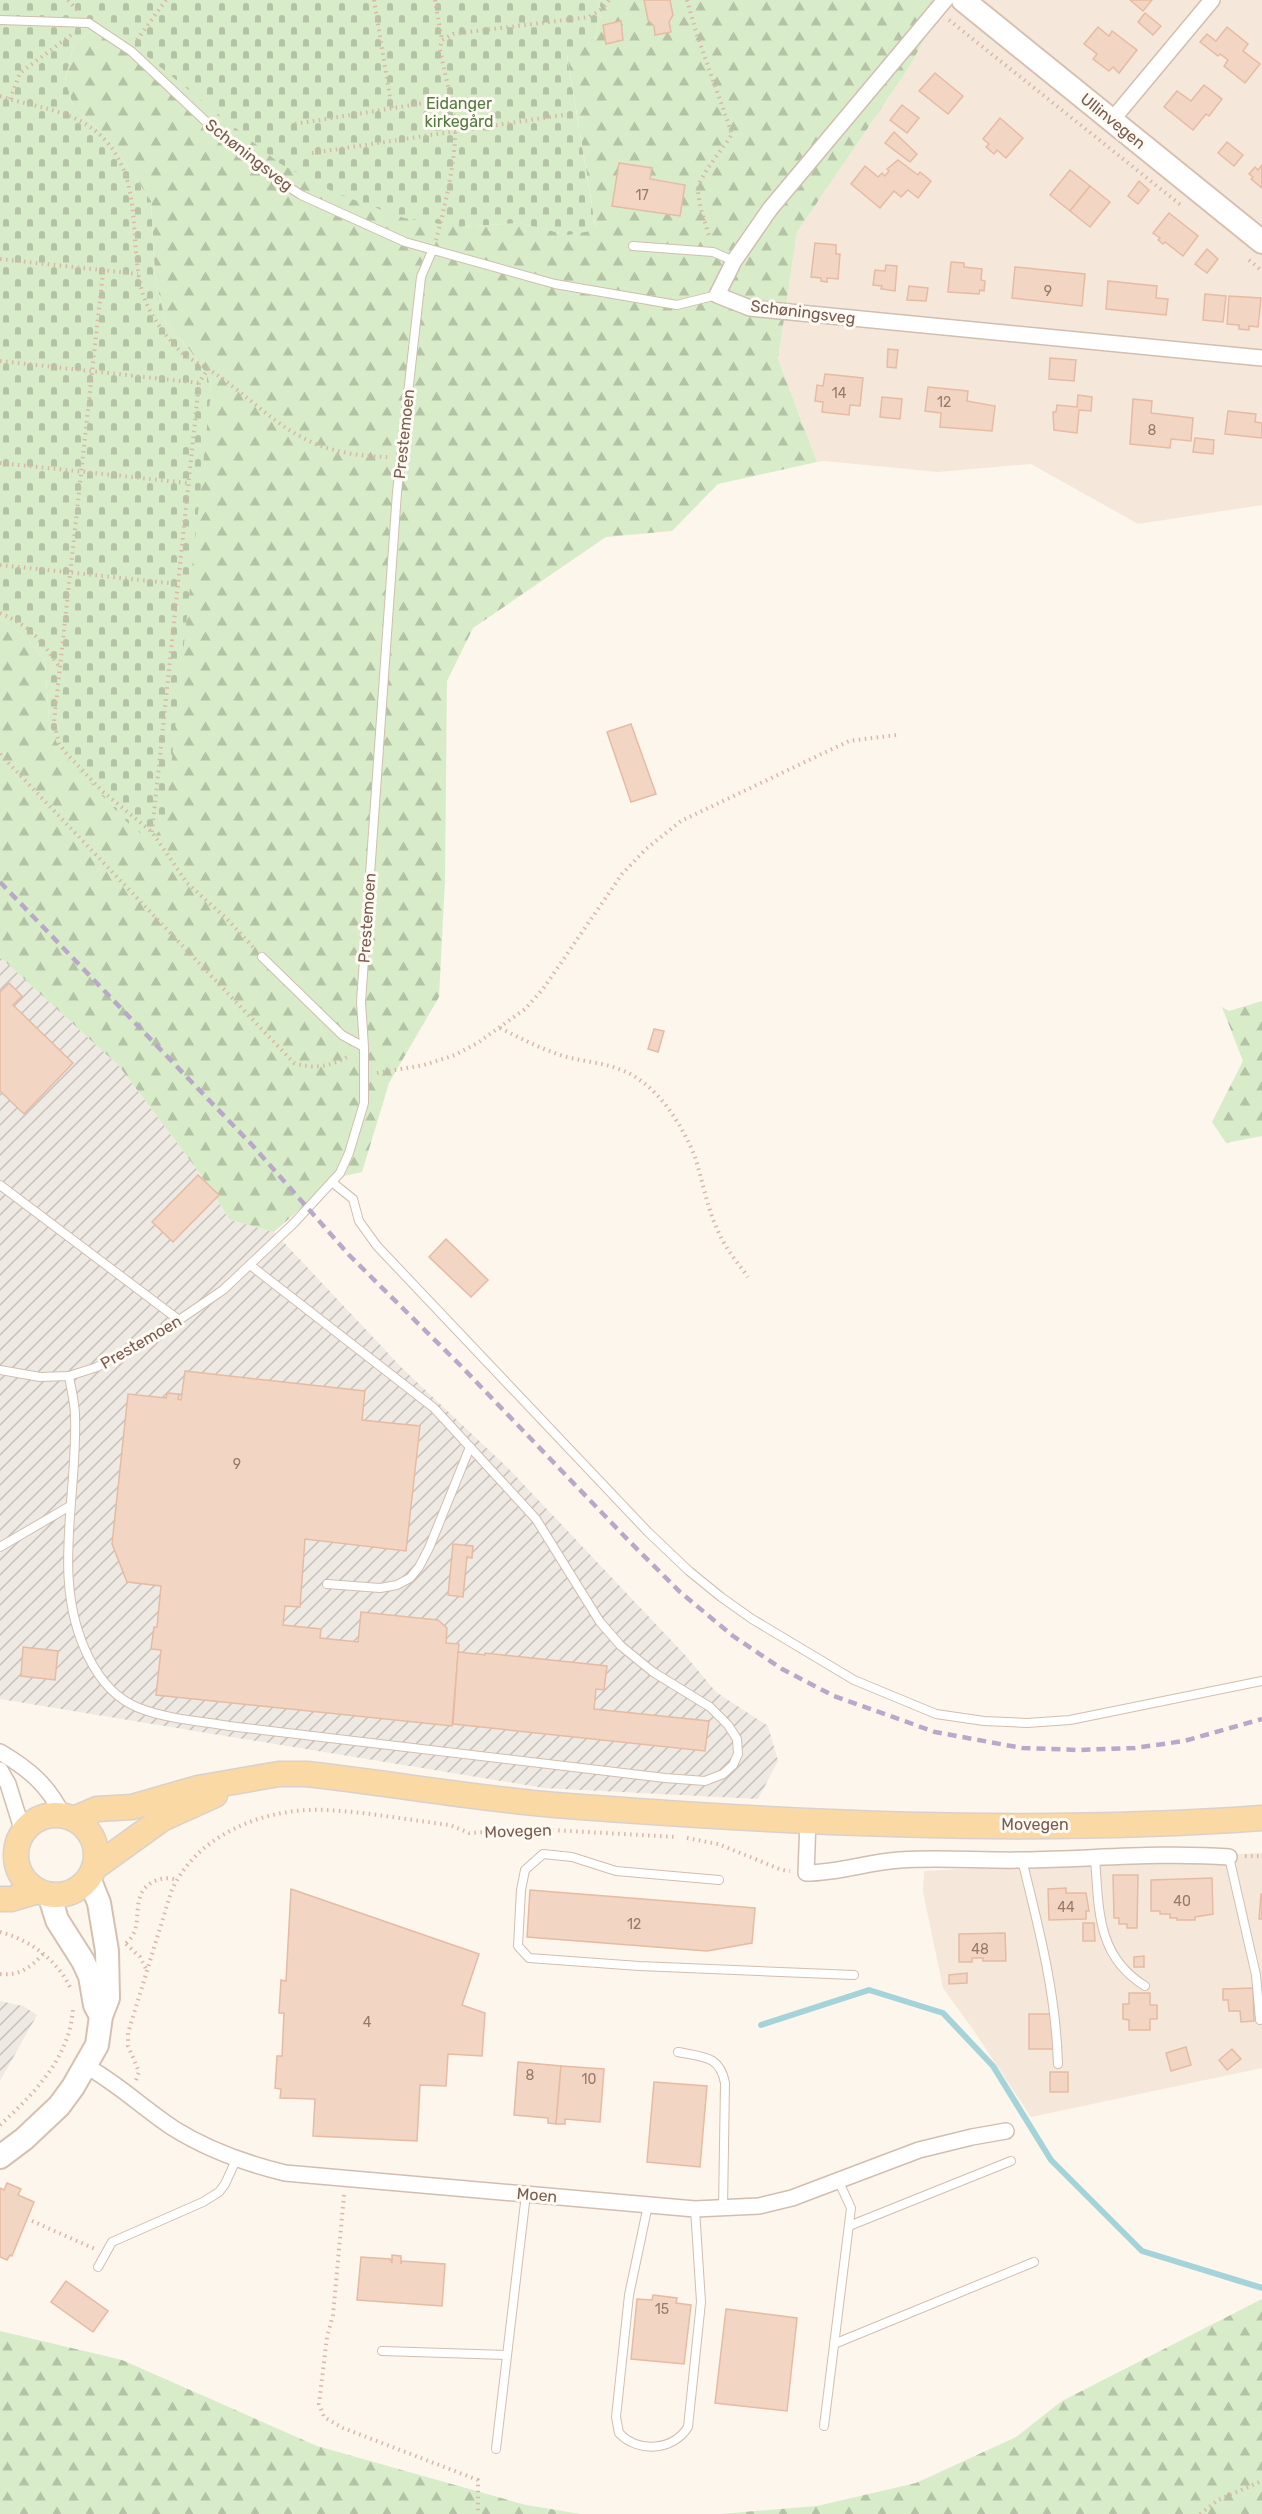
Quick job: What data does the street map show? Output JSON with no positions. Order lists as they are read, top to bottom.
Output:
{
  "streets": {
    "main road": ["Ullinvegen", "Movegen"],
    "street": ["Schøningsveg", "Moen"],
    "lane": ["Prestemoen"]
  },
  "crossings": [
    ["Schøningsveg", "Prestemoen"]
  ],
  "parks": ["Eidanger kirkegård"],
  "house_numbers": [
    "17",
    "9",
    "14",
    "12",
    "8",
    "9",
    "40",
    "44",
    "12",
    "48",
    "4",
    "8",
    "10",
    "15"
  ]
}
